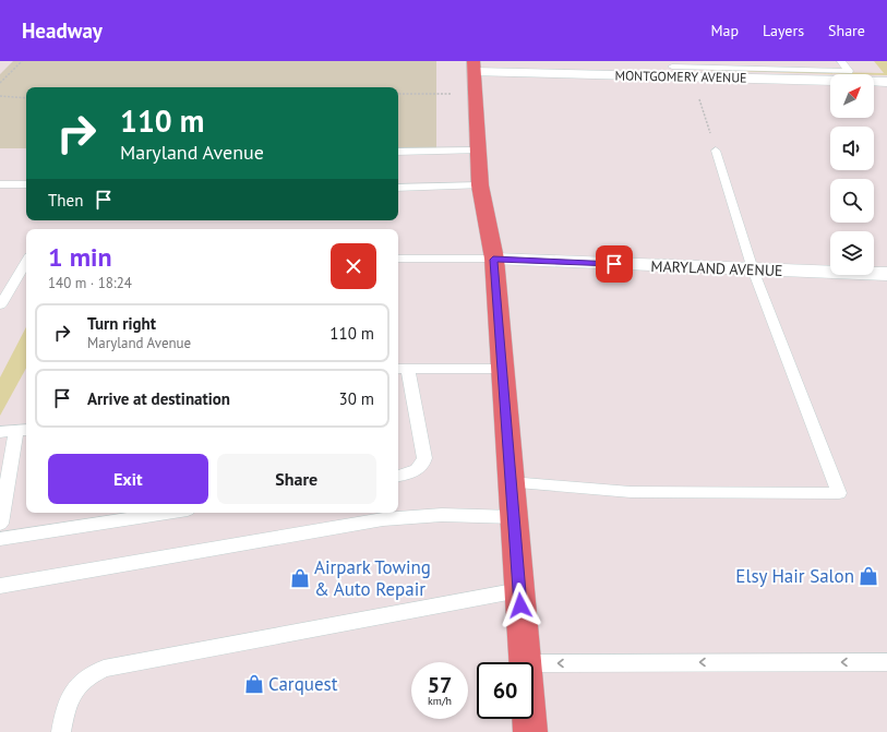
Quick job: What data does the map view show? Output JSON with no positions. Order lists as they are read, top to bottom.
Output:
{
  "streets": {
    "street": ["MONTGOMERY AVENUE", "MARYLAND AVENUE"]
  },
  "places": {
    "shop": ["Elsy Hair Salon", "Airpark Towing & Auto Repair", "Carquest"]
  },
  "north": "top right",
  "page": {
    "header": "Headway",
    "nav": ["Map", "Layers", "Share"],
    "turn": ["110 m", "Maryland Avenue"],
    "then": "Then",
    "heading": ["1 min", "140 m · 18:24"],
    "list": [
      {
        "name": "Turn right",
        "note": "Maryland Avenue",
        "value": "110 m"
      },
      {
        "name": "Arrive at destination",
        "value": "30 m"
      }
    ],
    "buttons": ["Exit", "Share"],
    "speed": "57 km/h",
    "limit": "60"
  }
}
